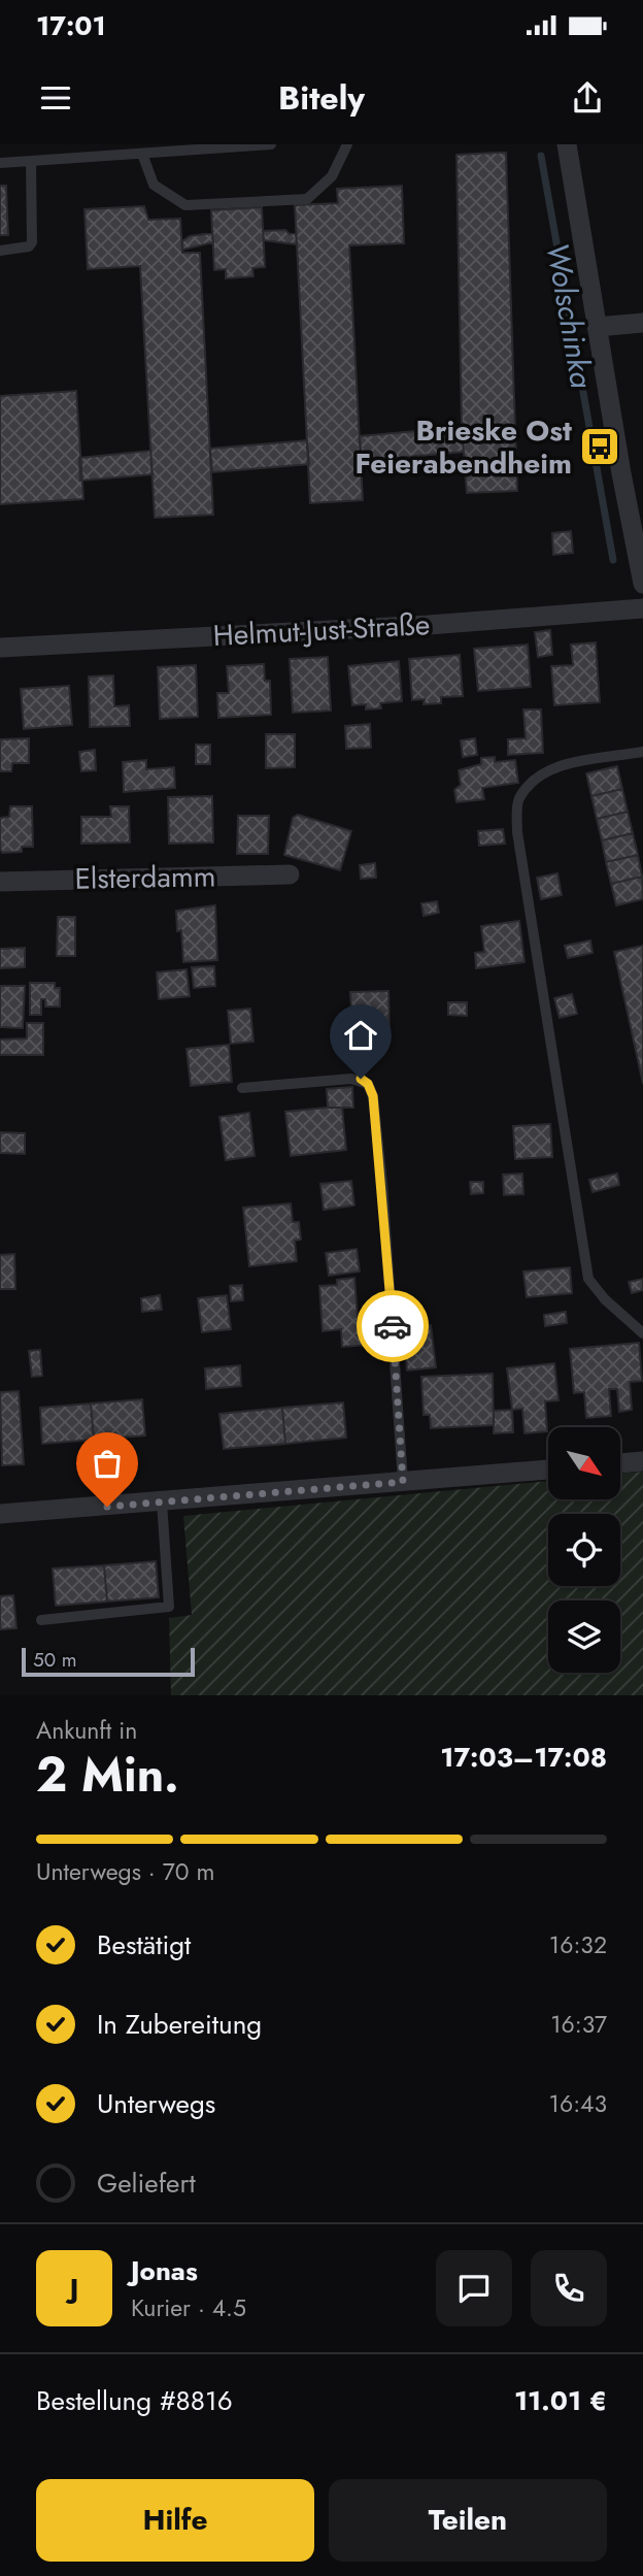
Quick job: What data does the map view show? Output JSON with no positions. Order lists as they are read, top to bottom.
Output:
{
  "streets": {
    "street": ["Helmut-Just-Straße", "Elsterdamm"]
  },
  "water": ["Wolschinka"],
  "places": {
    "bus stop": ["Brieske Ost Feierabendheim"]
  },
  "scale_bar": "50 m",
  "north": "bottom right",
  "page": {
    "status": "17:01",
    "header": "Bitely",
    "scale": "50 m",
    "heading": ["2 Min.", "Ankunft in", "17:03–17:08"],
    "panel": [
      "Jonas",
      "Kurier · 4.5",
      "Bestellung #8816",
      "11.01 €"
    ],
    "bar": "Unterwegs · 70 m",
    "list": [
      ["Bestätigt", "16:32"],
      ["In Zubereitung", "16:37"],
      ["Unterwegs", "16:43"],
      "Geliefert"
    ],
    "round": "J",
    "buttons": ["Hilfe", "Teilen"]
  }
}
